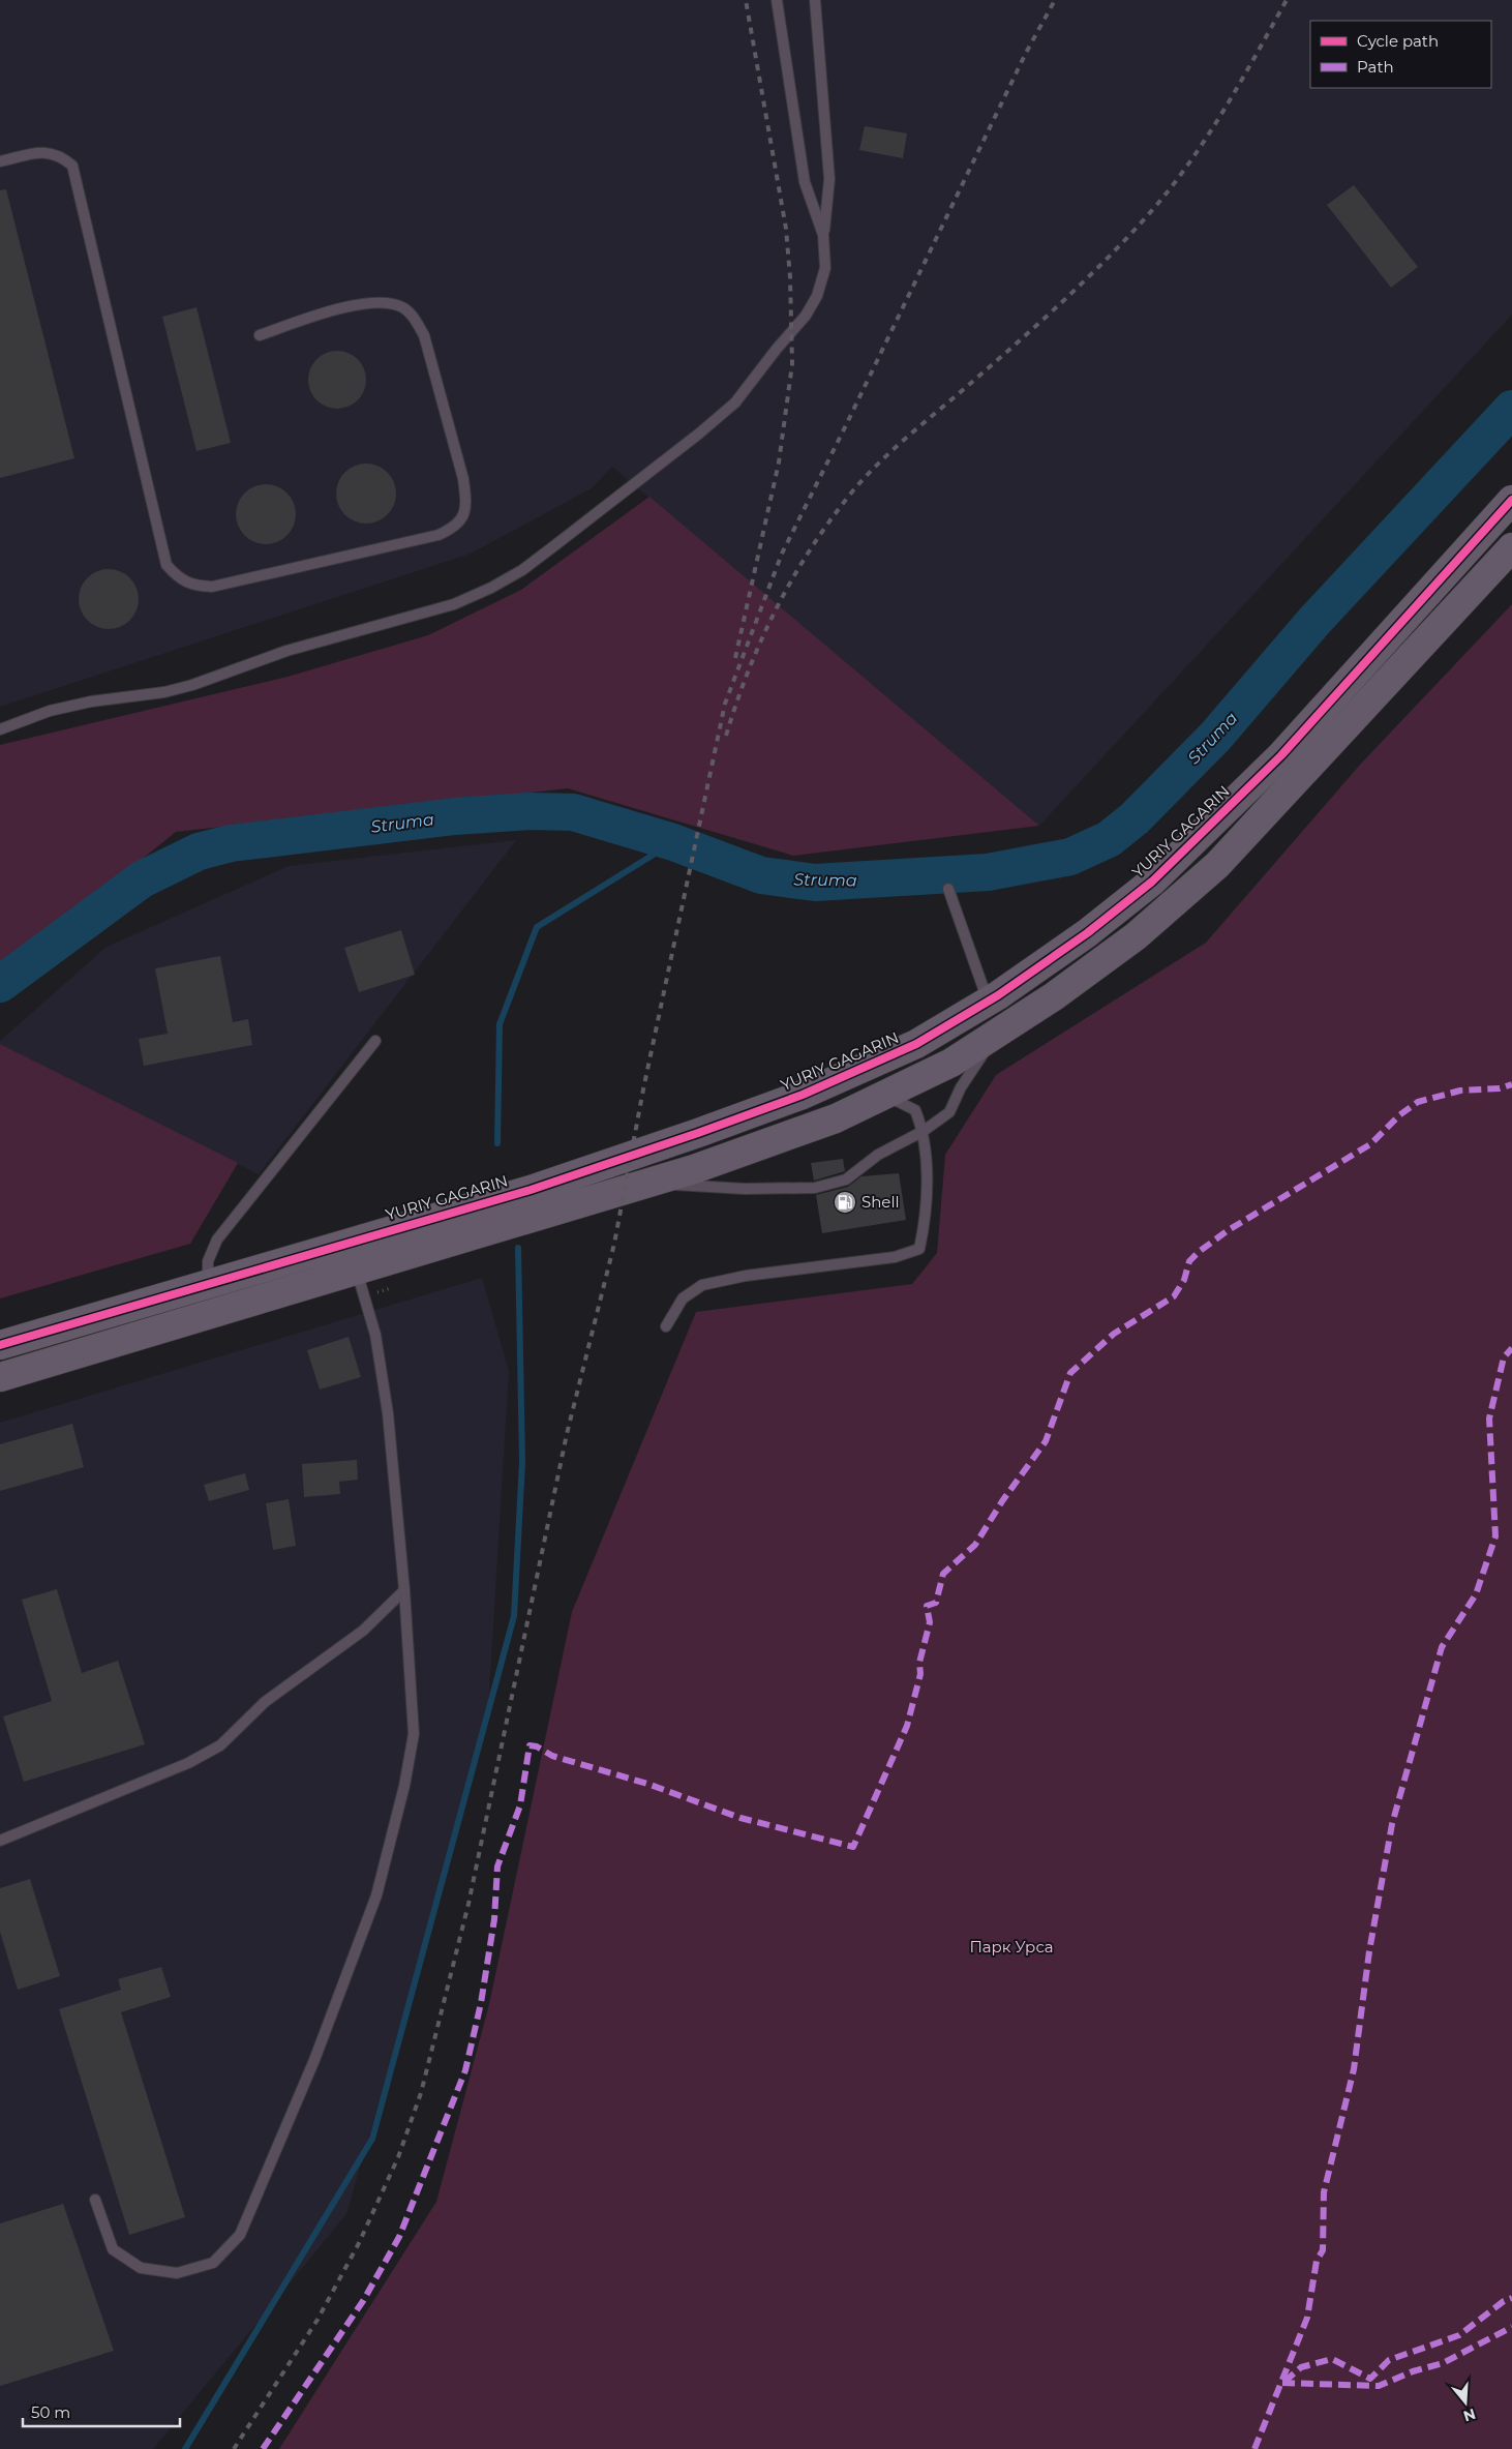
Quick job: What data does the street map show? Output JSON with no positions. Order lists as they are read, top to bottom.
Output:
{
  "streets": {
    "street": ["YURIY GAGARIN"]
  },
  "water": ["Struma"],
  "parks": ["Парк Урса"],
  "places": {
    "fuel station": ["Shell"]
  },
  "legend": ["Cycle path", "Path"],
  "scale_bar": "50 m",
  "north": "bottom"
}
